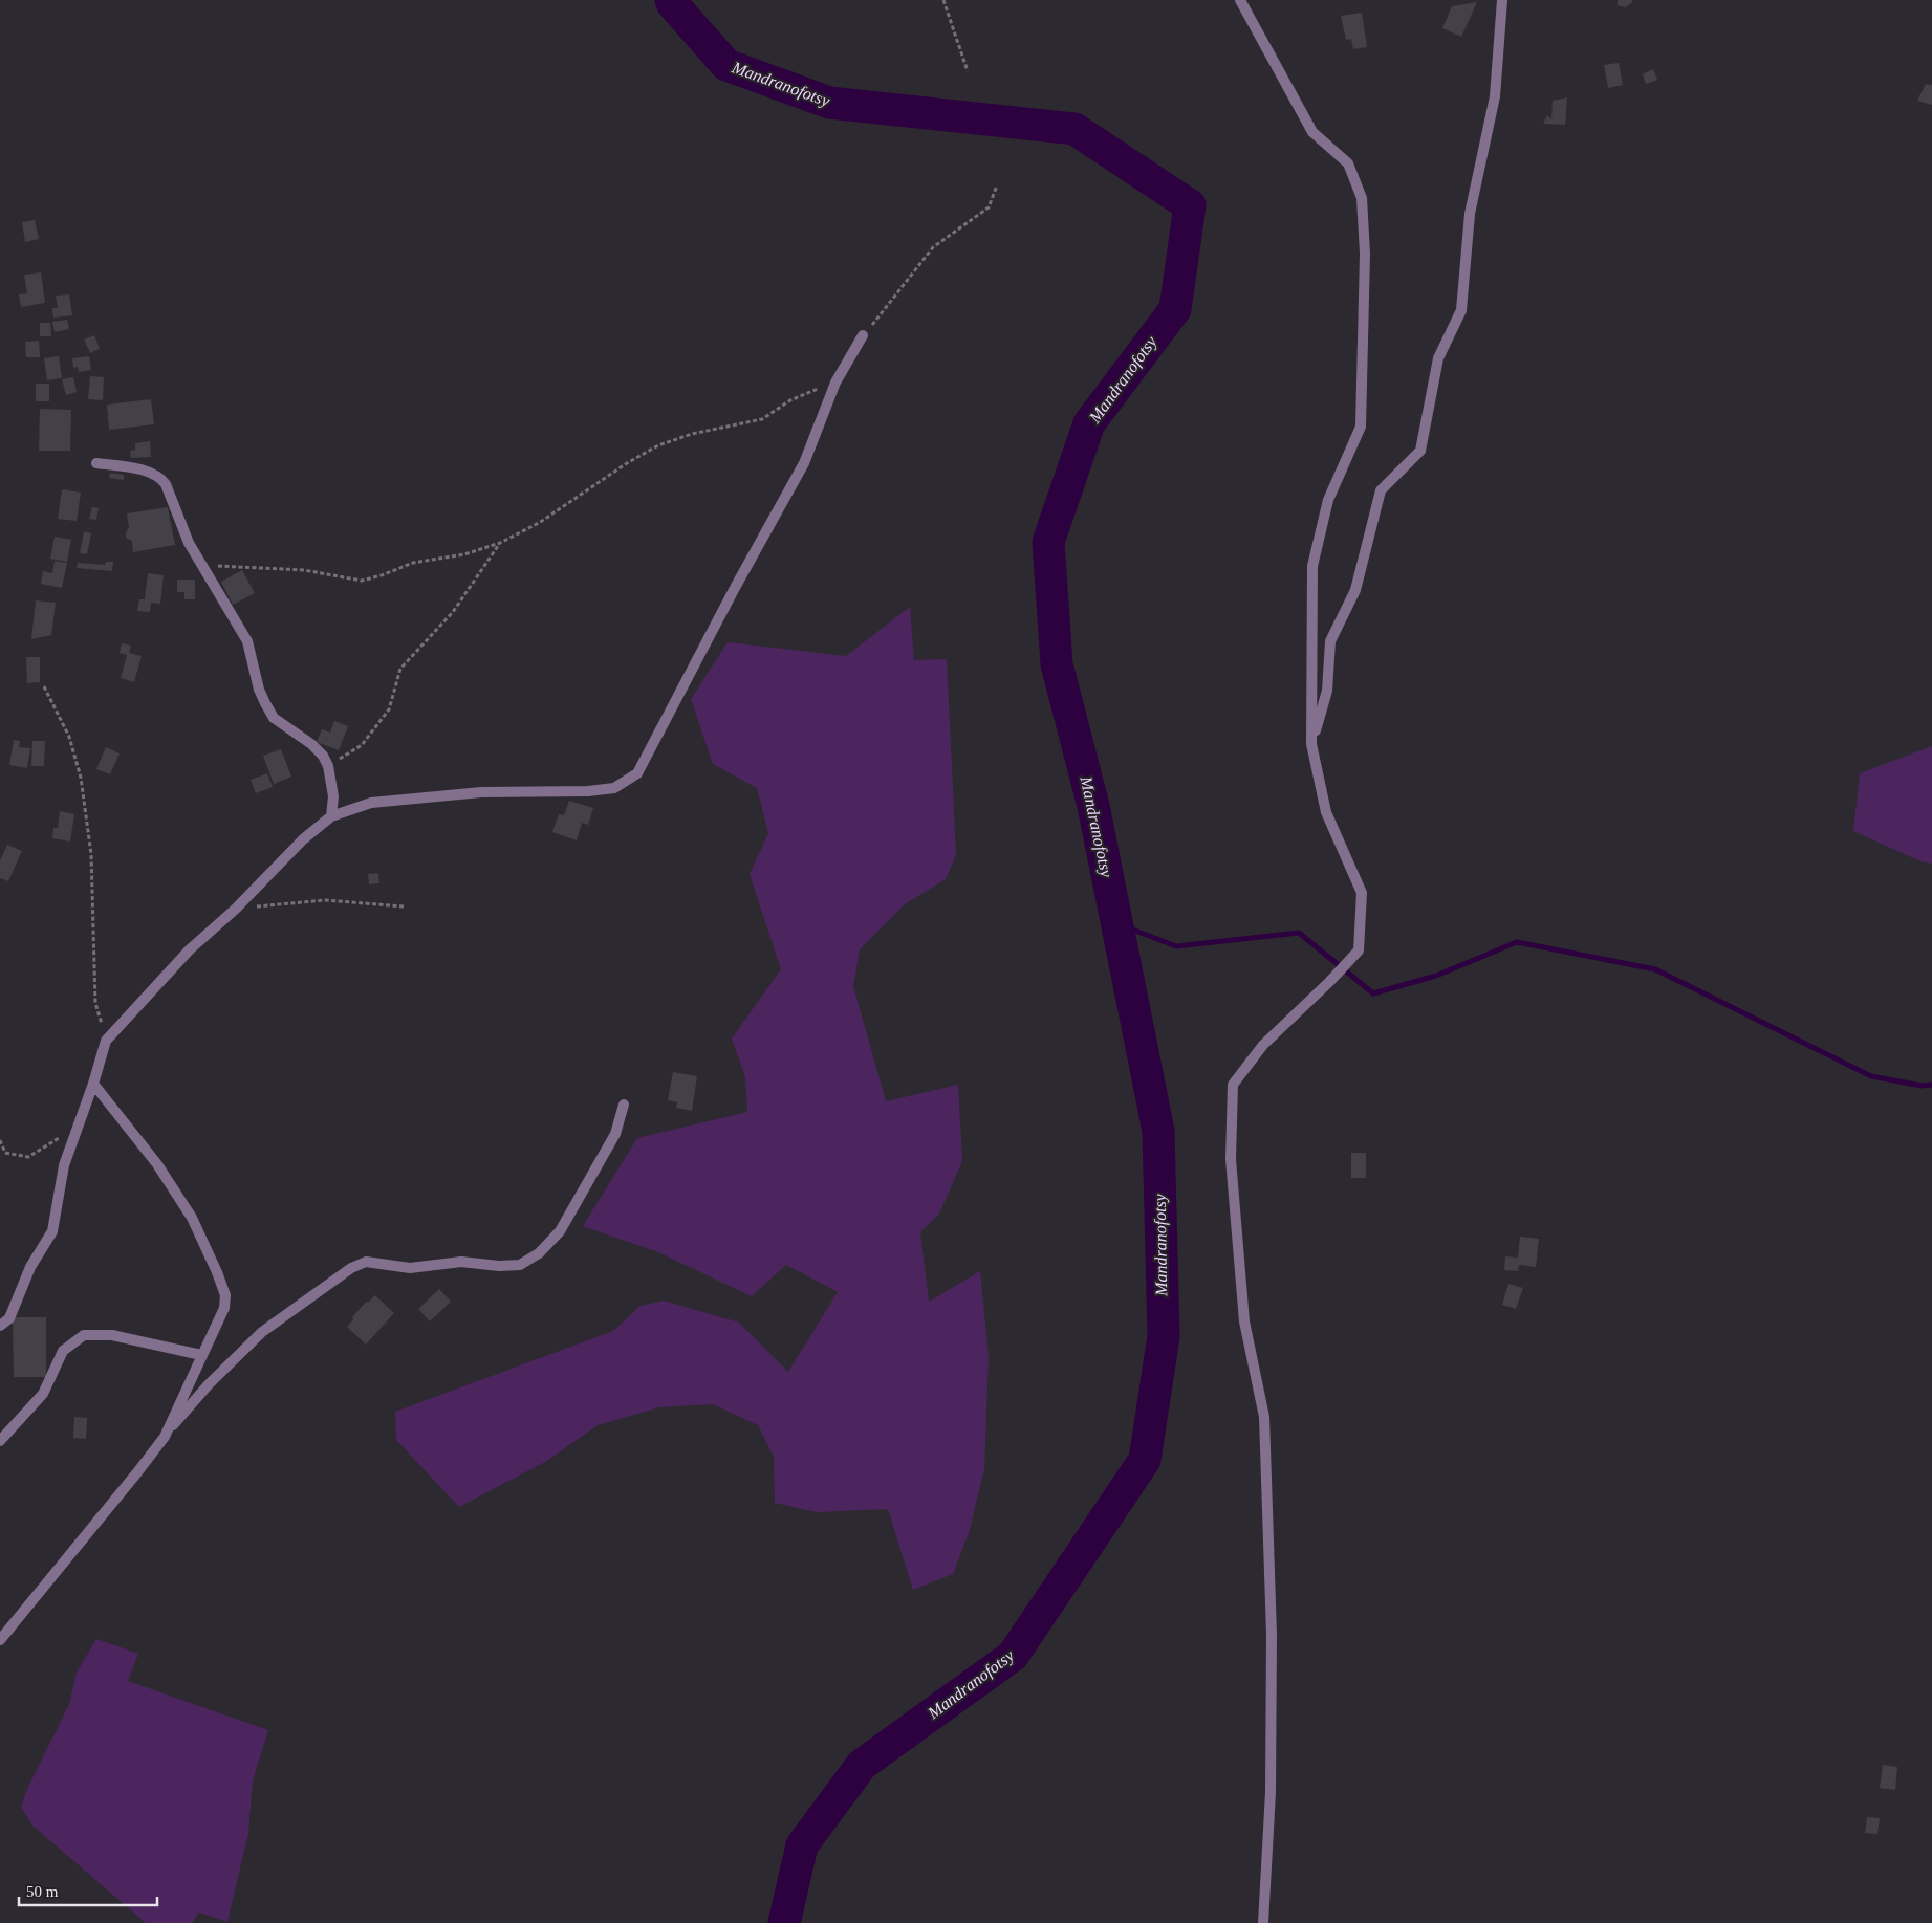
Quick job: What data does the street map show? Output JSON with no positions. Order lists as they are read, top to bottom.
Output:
{
  "water": ["Mandranofotsy"],
  "scale_bar": "50 m"
}
